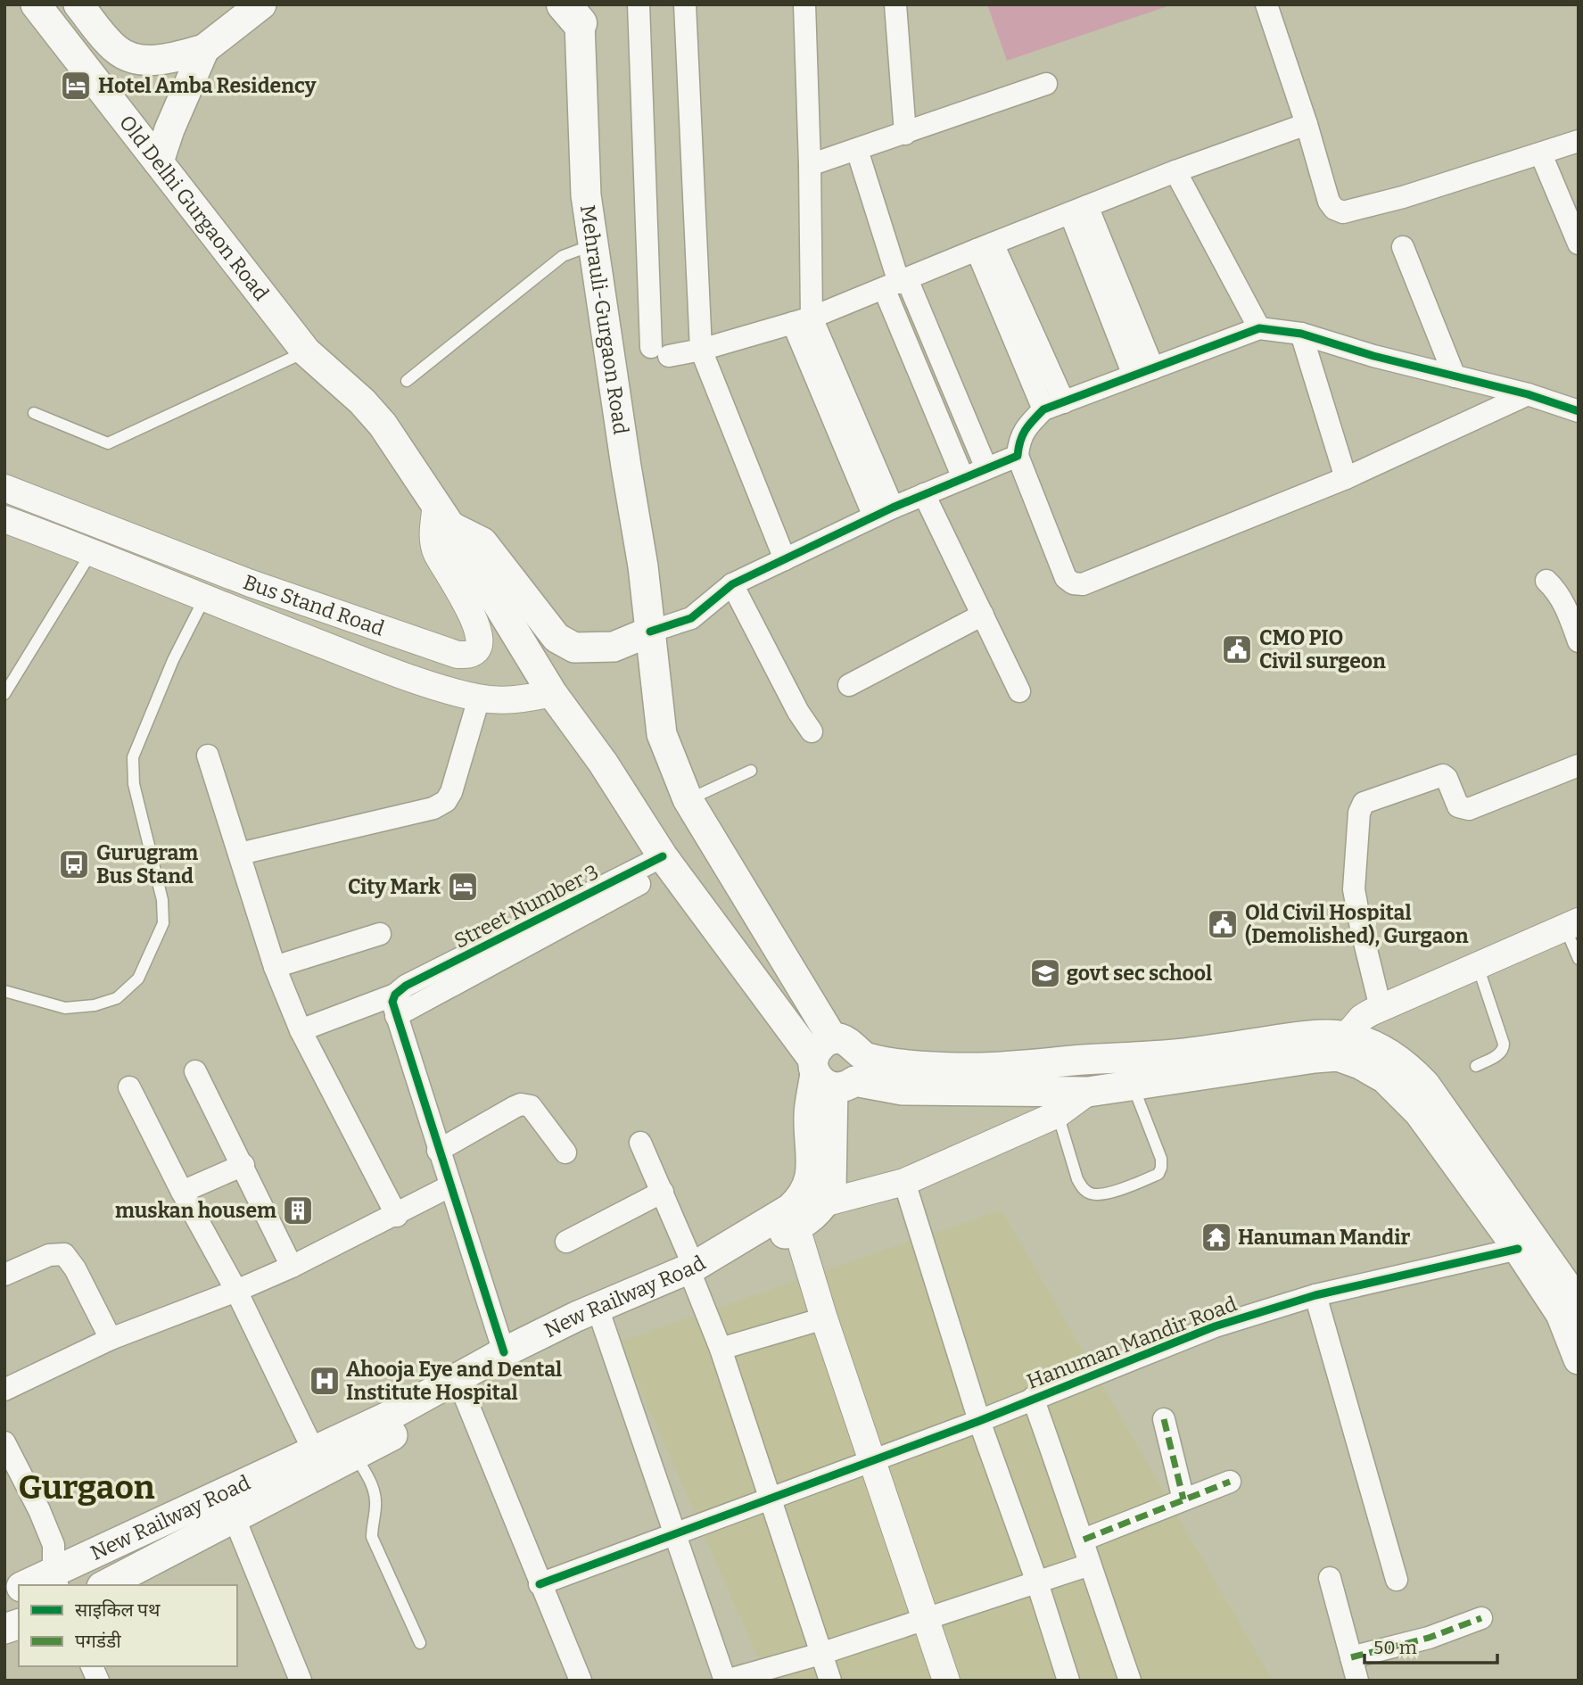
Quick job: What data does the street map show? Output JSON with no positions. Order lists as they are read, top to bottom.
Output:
{
  "streets": {
    "main road": ["Old Delhi Gurgaon Road", "Mehrauli-Gurgaon Road", "New Railway Road"],
    "street": ["Bus Stand Road", "Street Number 3", "Hanuman Mandir Road"]
  },
  "crossings": [
    ["Old Delhi Gurgaon Road", "Mehrauli-Gurgaon Road"],
    ["Old Delhi Gurgaon Road", "Bus Stand Road"],
    ["Old Delhi Gurgaon Road", "Street Number 3"],
    ["Old Delhi Gurgaon Road", "New Railway Road"],
    ["Mehrauli-Gurgaon Road", "New Railway Road"]
  ],
  "districts": ["Gurgaon"],
  "places": {
    "hotel": ["Hotel Amba Residency", "City Mark"],
    "public building": ["CMO PIO Civil surgeon", "Old Civil Hospital (Demolished), Gurgaon"],
    "bus stop": ["Gurugram Bus Stand"],
    "school or university": ["govt sec school"],
    "building": ["muskan housem"],
    "temple": ["Hanuman Mandir"],
    "hospital": ["Ahooja Eye and Dental Institute Hospital"]
  },
  "legend": ["साइकिल पथ", "पगडंडी"],
  "scale_bar": "50 m"
}
